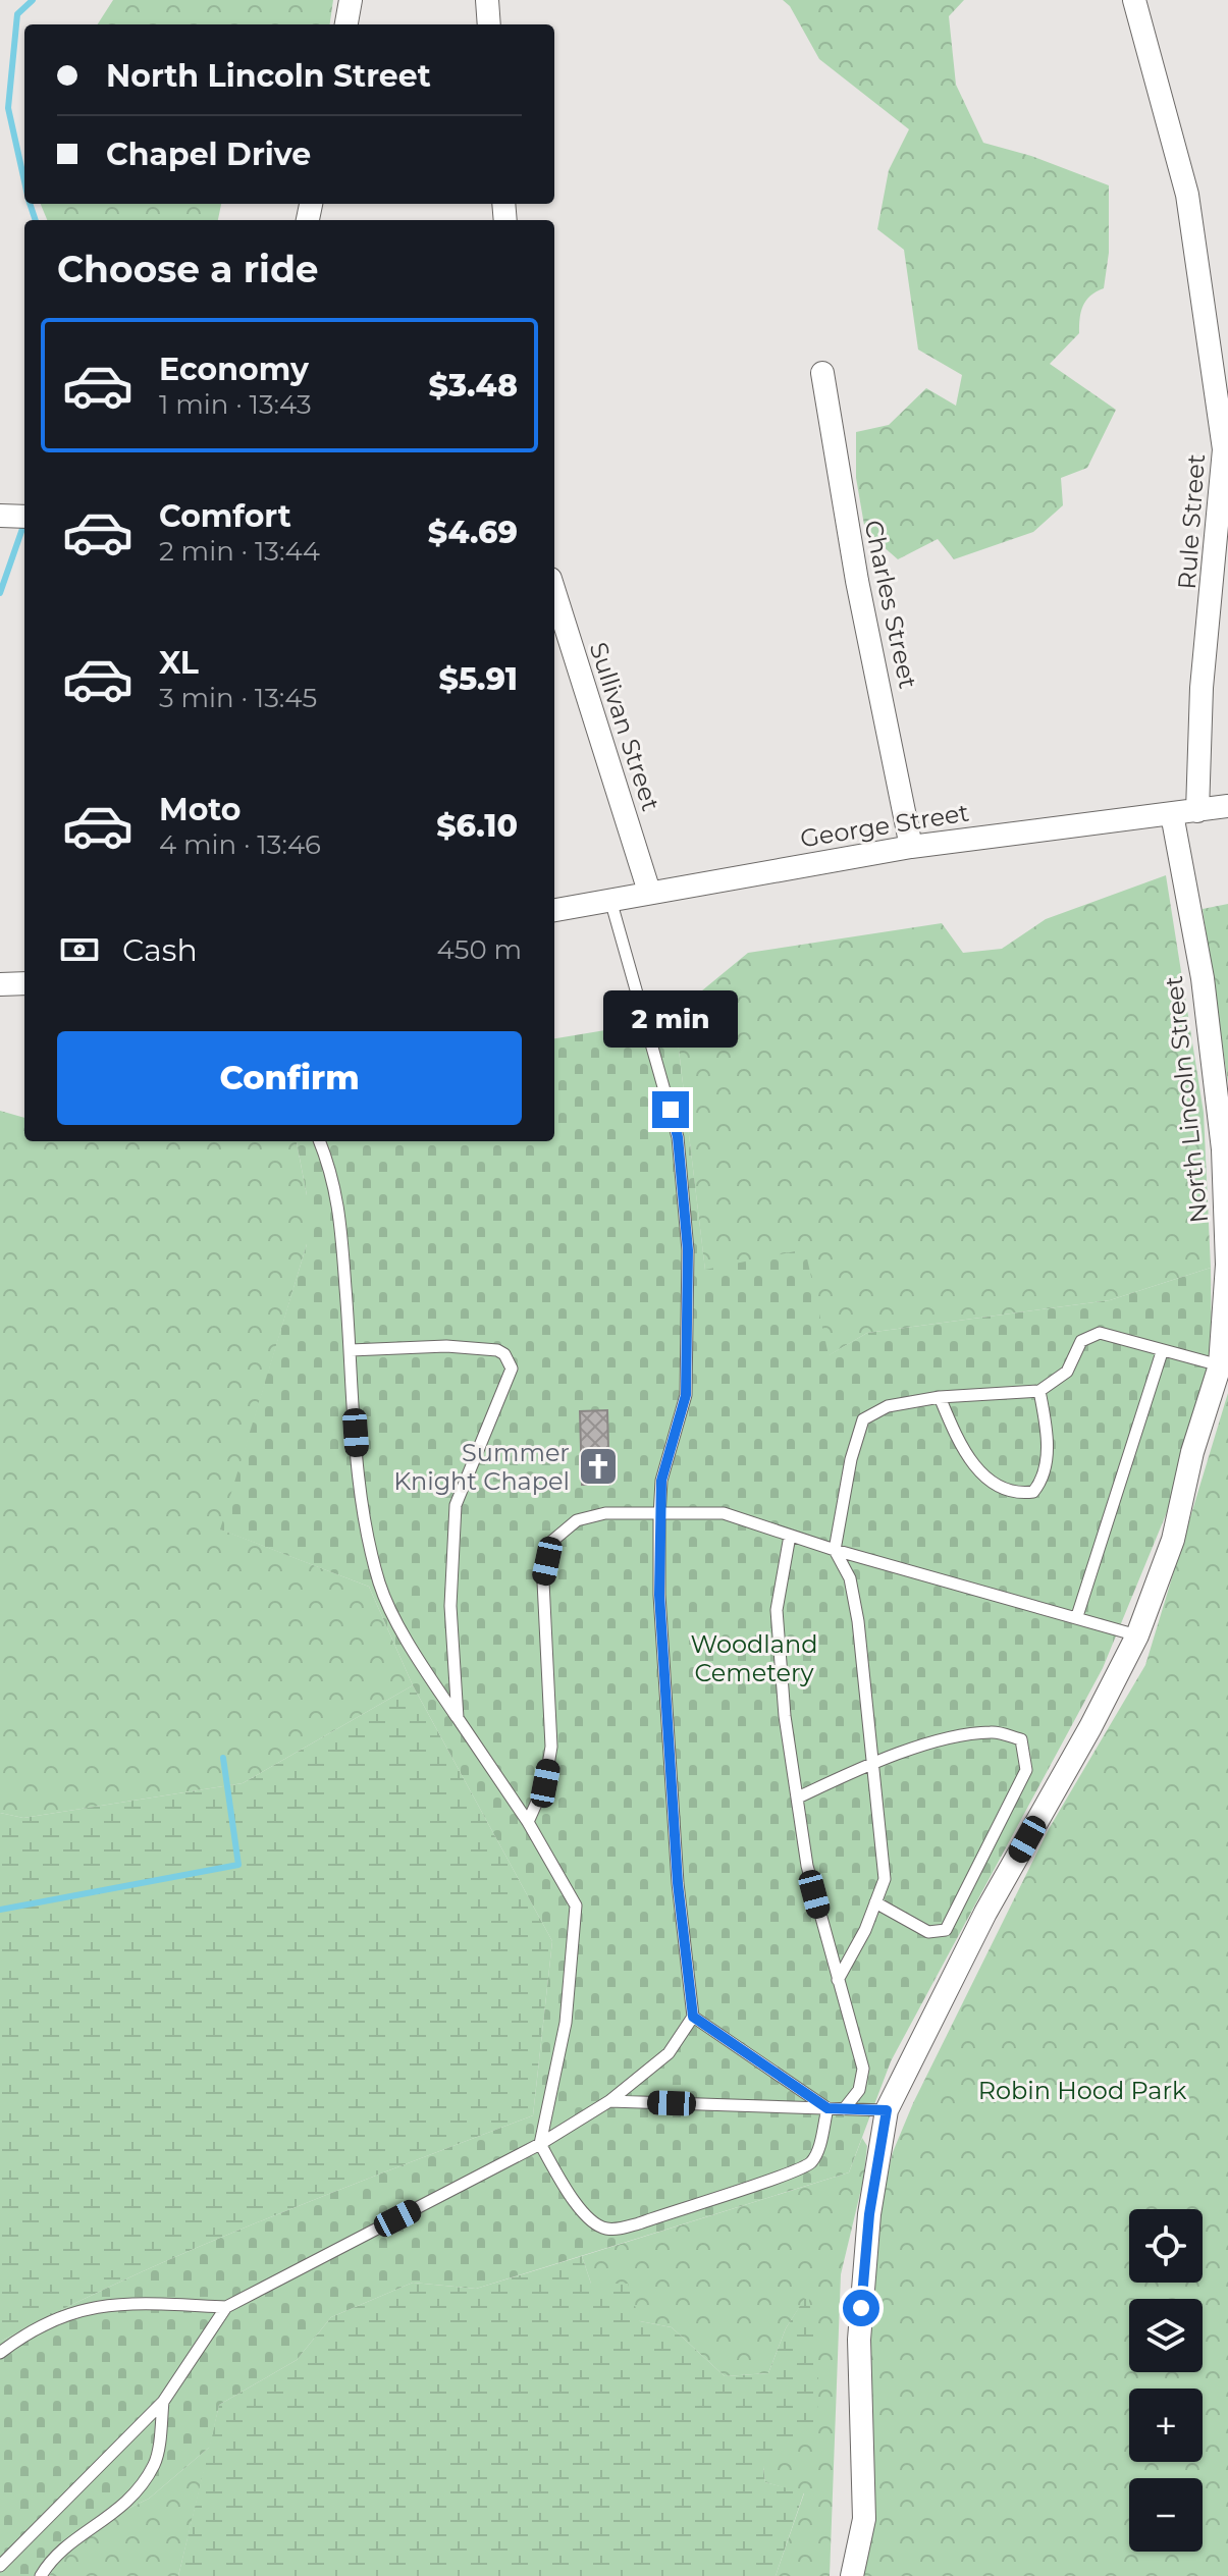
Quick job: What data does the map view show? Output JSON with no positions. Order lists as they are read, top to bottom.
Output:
{
  "streets": {
    "street": [
      "Rule Street",
      "Charles Street",
      "Sullivan Street",
      "George Street",
      "North Lincoln Street"
    ]
  },
  "crossings": [
    ["Rule Street", "George Street"],
    ["Charles Street", "George Street"],
    ["Sullivan Street", "George Street"],
    ["George Street", "North Lincoln Street"]
  ],
  "parks": ["Woodland Cemetery", "Robin Hood Park"],
  "places": {
    "church": ["Summer Knight Chapel"]
  },
  "page": {
    "banner": ["North Lincoln Street", "Chapel Drive"],
    "heading": "Choose a ride",
    "list": [
      {
        "name": "Economy",
        "note": "1 min · 13:43",
        "value": "$3.48"
      },
      {
        "name": "Comfort",
        "note": "2 min · 13:44",
        "value": "$4.69"
      },
      {
        "name": "XL",
        "note": "3 min · 13:45",
        "value": "$5.91"
      },
      {
        "name": "Moto",
        "note": "4 min · 13:46",
        "value": "$6.10"
      }
    ],
    "pay": ["Cash", "450 m"],
    "bubble": "2 min",
    "buttons": "Confirm",
    "map_buttons": ["+", "−"]
  }
}
